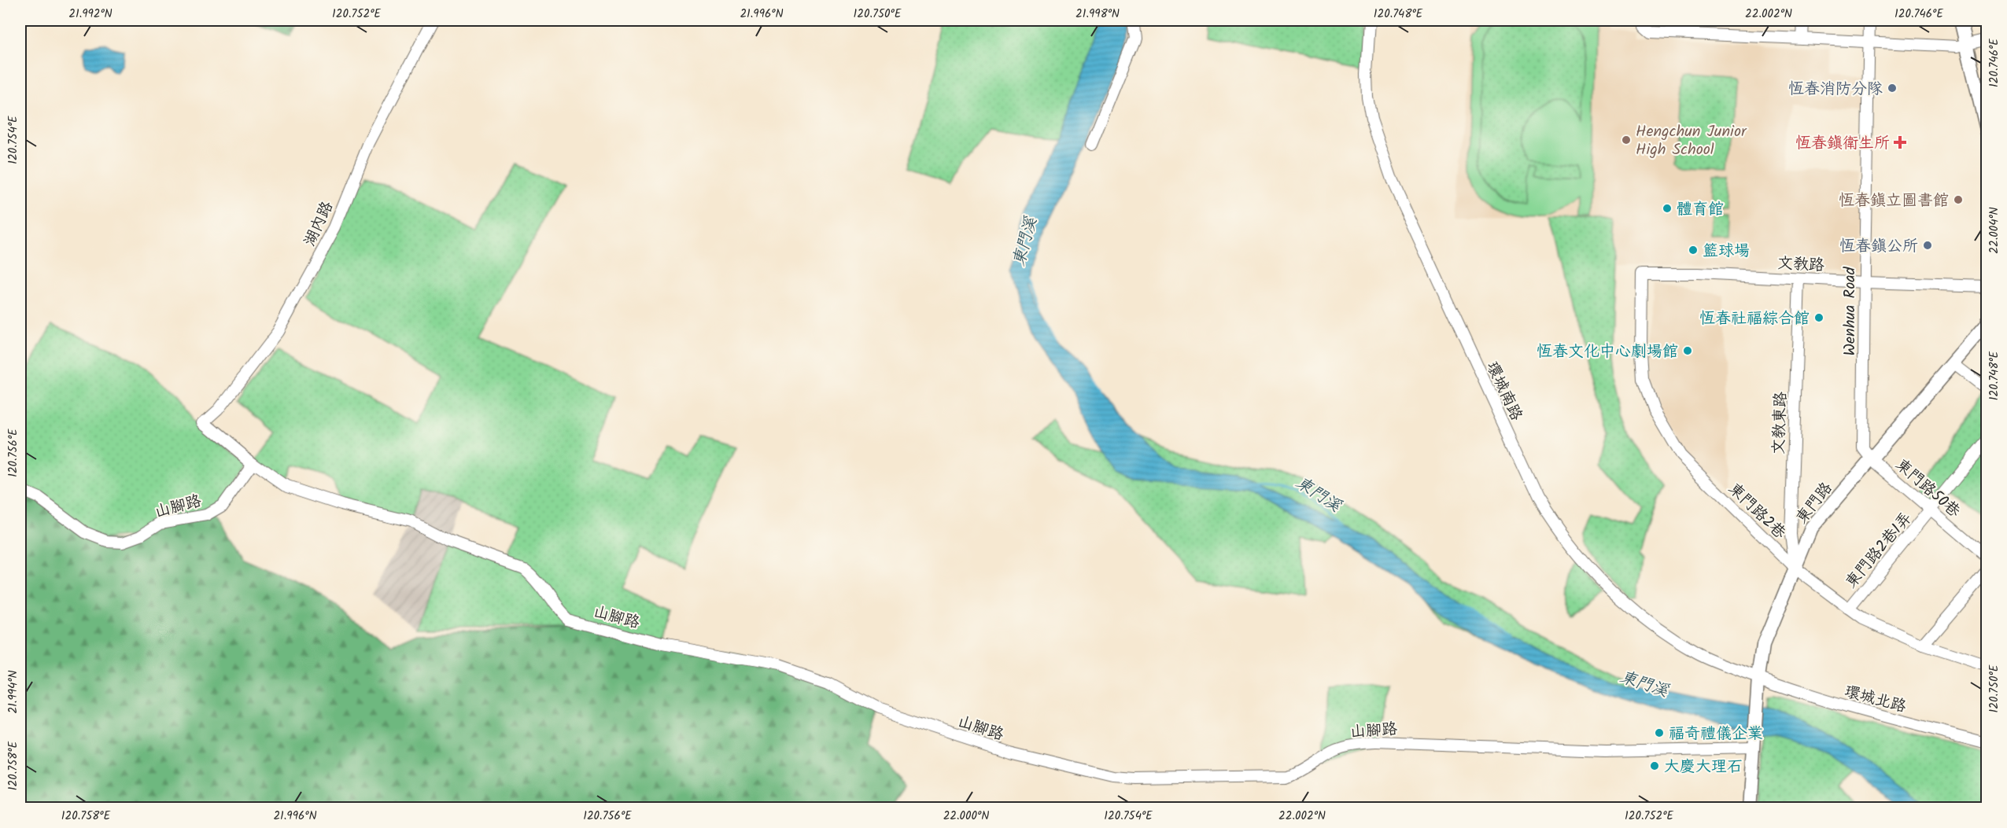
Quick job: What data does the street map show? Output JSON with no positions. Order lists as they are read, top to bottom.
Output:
{
  "streets": {
    "main road": ["東門路"],
    "street": [
      "湖內路",
      "文教路",
      "Wenhua Road",
      "環城南路",
      "文教東路",
      "東門路50巷",
      "山腳路",
      "東門路2巷",
      "東門路2巷1弄",
      "環城北路"
    ]
  },
  "crossings": [
    ["湖內路", "山腳路"],
    ["文教路", "Wenhua Road"],
    ["文教路", "文教東路"],
    ["文教路", "東門路2巷"],
    ["Wenhua Road", "東門路50巷"],
    ["Wenhua Road", "東門路"],
    ["環城南路", "東門路"],
    ["環城南路", "環城北路"],
    ["文教東路", "東門路"],
    ["文教東路", "東門路2巷"],
    ["東門路50巷", "東門路"],
    ["東門路50巷", "東門路2巷1弄"],
    ["東門路", "山腳路"],
    ["東門路", "東門路2巷"],
    ["東門路", "環城北路"],
    ["東門路2巷", "東門路2巷1弄"]
  ],
  "water": ["東門溪"],
  "places": {
    "other": [
      "恆春消防分隊",
      "Hengchun Junior High School",
      "恆春鎮立圖書館",
      "體育館",
      "恆春鎮公所",
      "籃球場",
      "恆春社福綜合館",
      "恆春文化中心劇場館",
      "福奇禮儀企業",
      "大慶大理石"
    ],
    "health": ["恆春鎮衛生所"]
  },
  "coordinates": [
    "21.992°N",
    "120.752°E",
    "21.996°N",
    "120.750°E",
    "21.998°N",
    "120.748°E",
    "22.002°N",
    "120.746°E",
    "120.754°E",
    "22.004°N",
    "120.756°E",
    "21.994°N",
    "120.758°E",
    "22.000°N"
  ]
}
